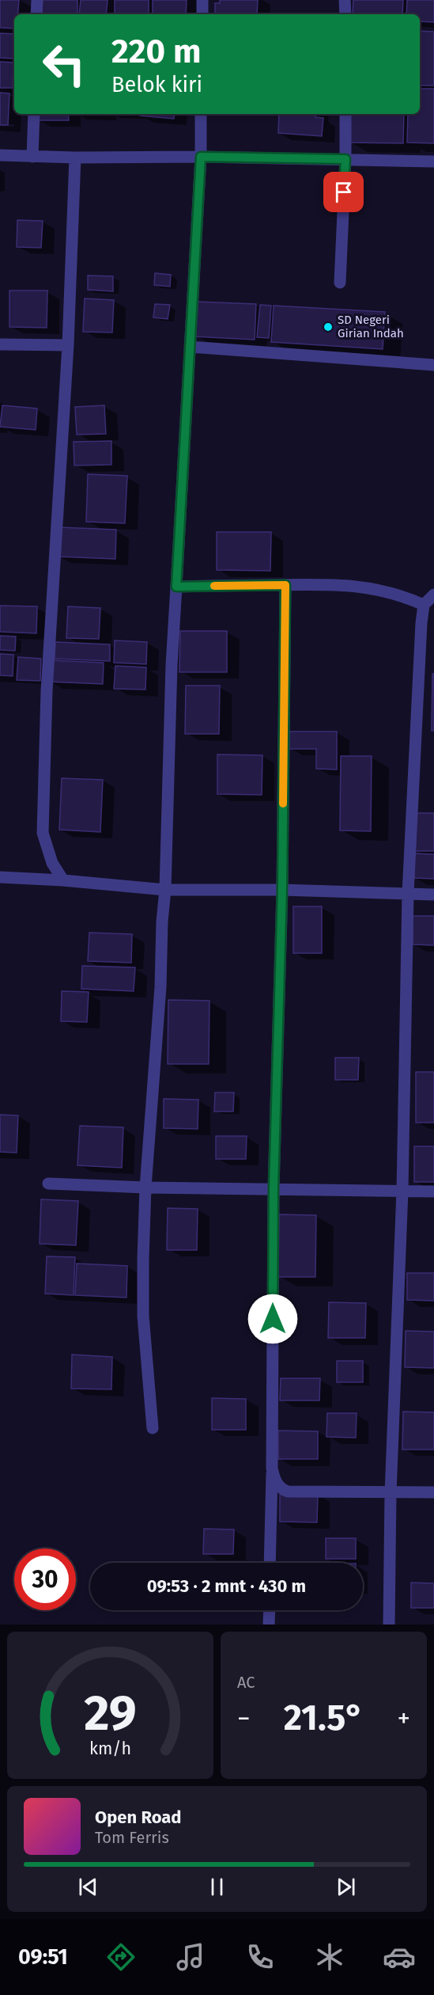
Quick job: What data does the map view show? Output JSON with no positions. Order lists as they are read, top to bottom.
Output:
{
  "places": ["SD Negeri Girian Indah"],
  "page": {
    "turn": ["220 m", "Belok kiri"],
    "limit": "30",
    "trip": "09:53 · 2 mnt · 430 m",
    "tile": "AC",
    "heat": ["−", "21.5°", "+"],
    "song": ["Open Road", "Tom Ferris"],
    "tabs": "09:51",
    "gauge": ["29", "km/h"]
  }
}
